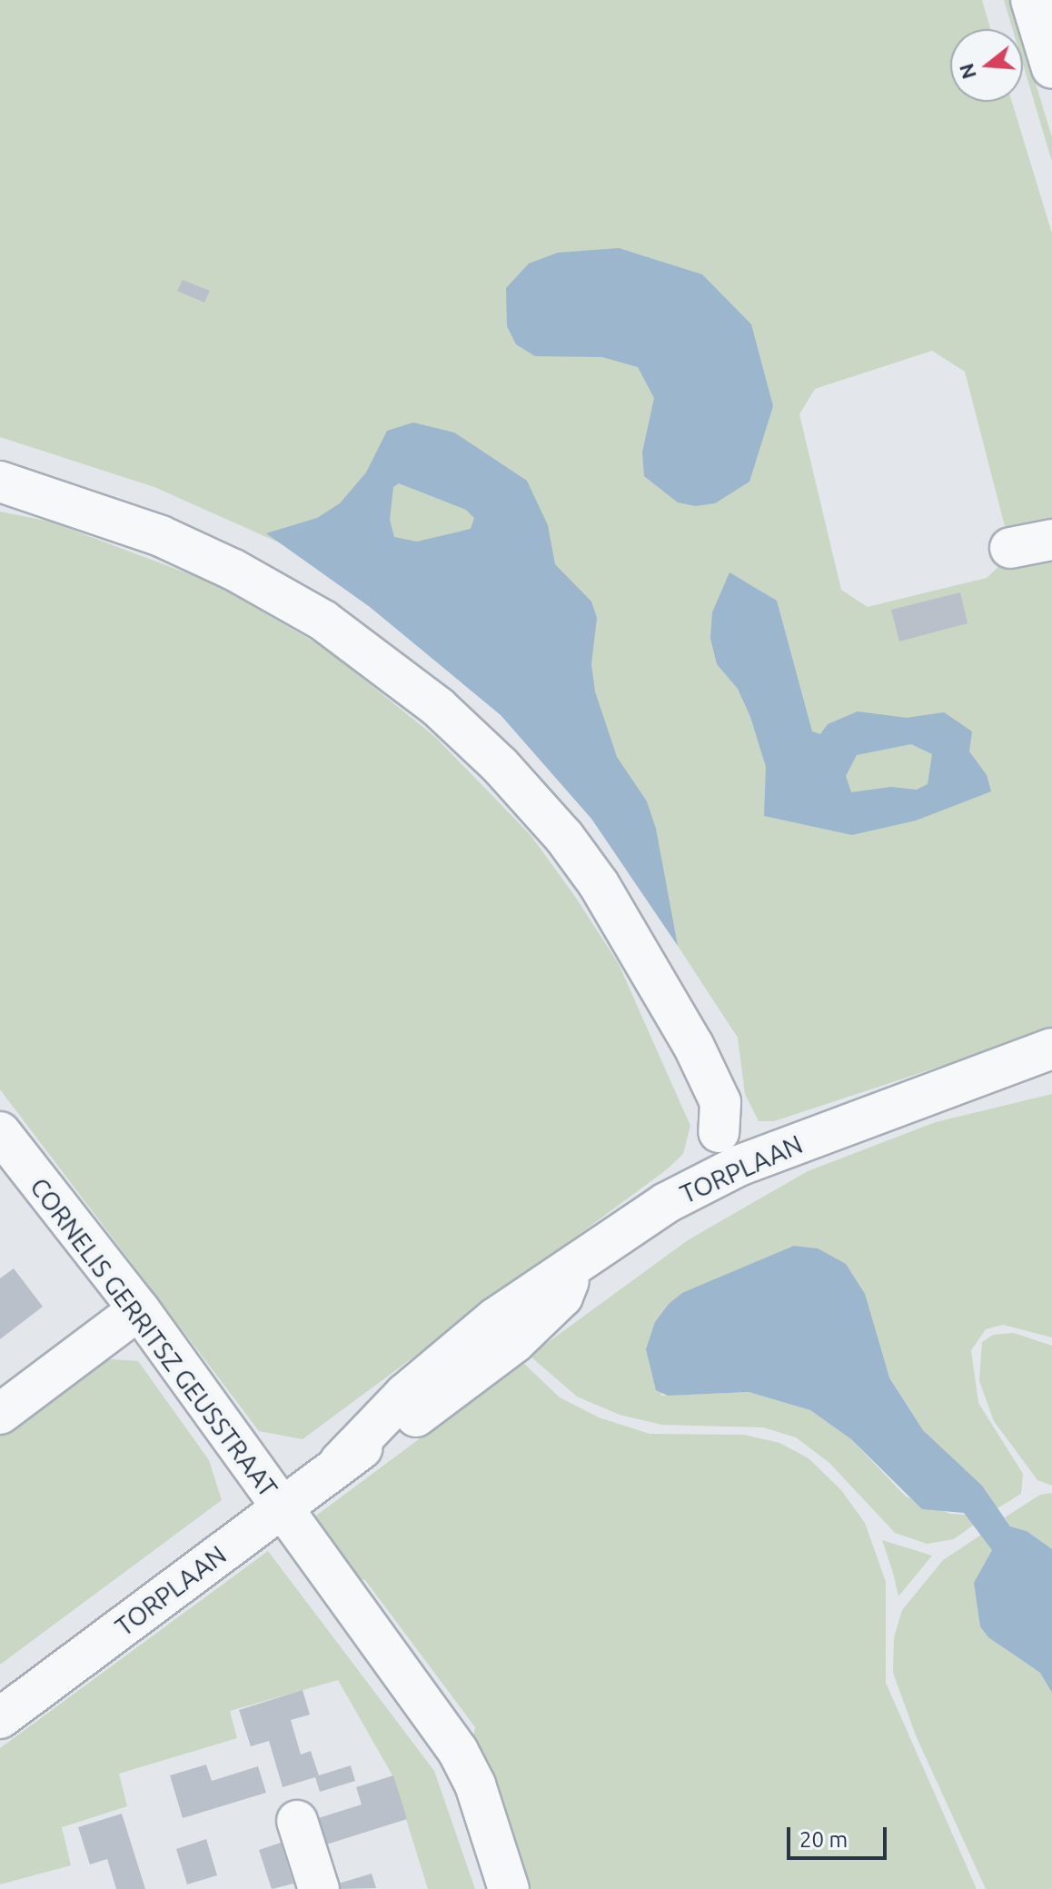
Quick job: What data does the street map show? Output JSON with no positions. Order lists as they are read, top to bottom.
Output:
{
  "streets": {
    "street": ["TORPLAAN", "CORNELIS GERRITSZ GEUSSTRAAT"]
  },
  "crossings": [
    ["TORPLAAN", "CORNELIS GERRITSZ GEUSSTRAAT"]
  ],
  "scale_bar": "20 m",
  "north": "left"
}
